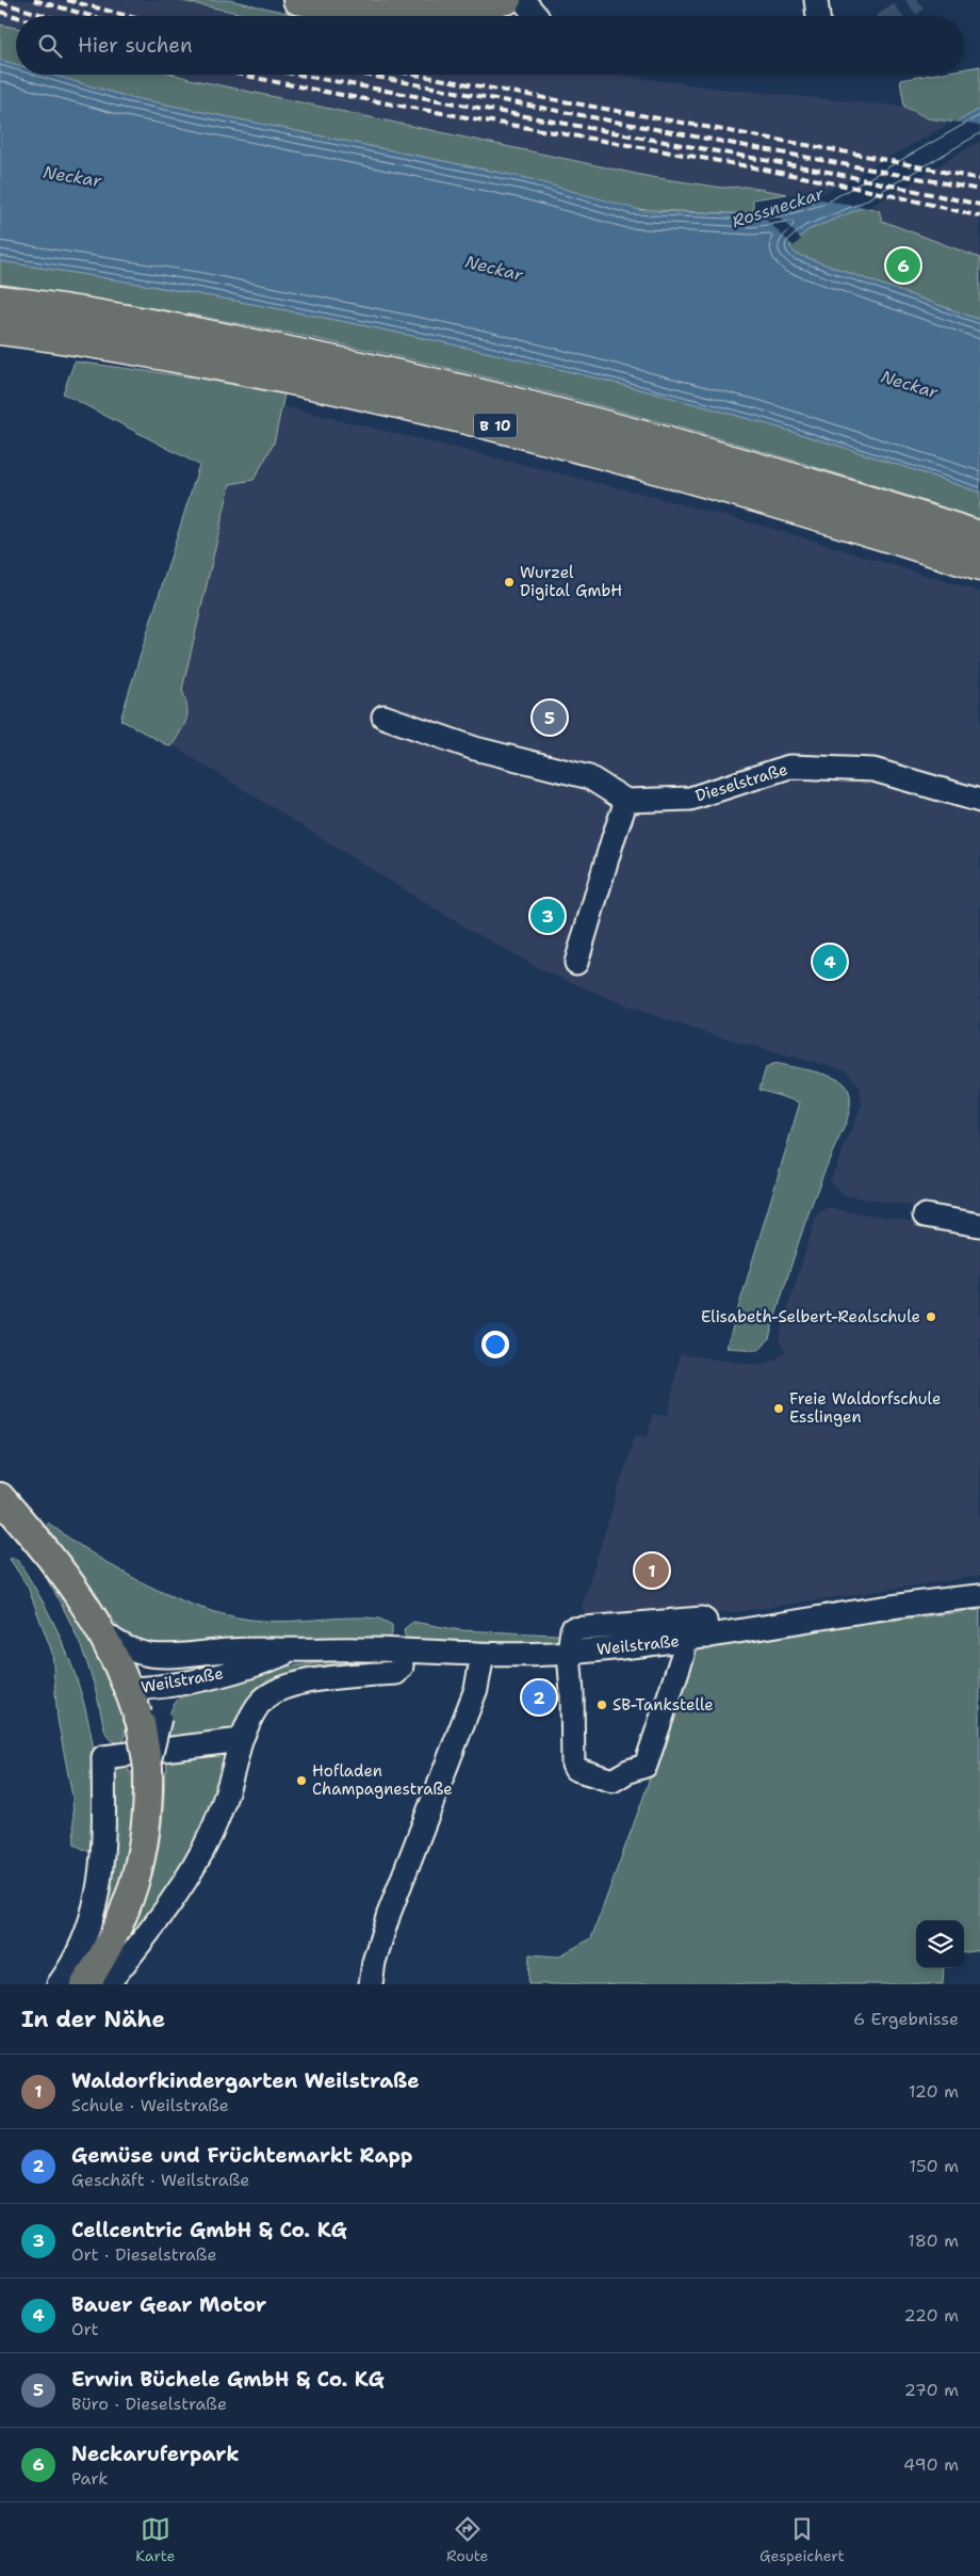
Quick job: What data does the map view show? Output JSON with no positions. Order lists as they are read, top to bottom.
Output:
{
  "streets": {
    "highway": ["B 10"],
    "main road": ["Weilstraße"],
    "street": ["Dieselstraße"]
  },
  "water": ["Neckar", "Rossneckar"],
  "places": [
    "Wurzel Digital GmbH",
    "Elisabeth-Selbert-Realschule",
    "Freie Waldorfschule Esslingen",
    "SB-Tankstelle",
    "Hofladen Champagnestraße"
  ],
  "page": {
    "search": "Hier suchen",
    "pins": [
      "6",
      "5",
      "3",
      "4",
      "1",
      "2"
    ],
    "heading": ["In der Nähe", "6 Ergebnisse"],
    "list": [
      {
        "mark": "1",
        "name": "Waldorfkindergarten Weilstraße",
        "note": "Schule · Weilstraße",
        "value": "120 m"
      },
      {
        "mark": "2",
        "name": "Gemüse und Früchtemarkt Rapp",
        "note": "Geschäft · Weilstraße",
        "value": "150 m"
      },
      {
        "mark": "3",
        "name": "Cellcentric GmbH & Co. KG",
        "note": "Ort · Dieselstraße",
        "value": "180 m"
      },
      {
        "mark": "4",
        "name": "Bauer Gear Motor",
        "note": "Ort",
        "value": "220 m"
      },
      {
        "mark": "5",
        "name": "Erwin Büchele GmbH & Co. KG",
        "note": "Büro · Dieselstraße",
        "value": "270 m"
      },
      {
        "mark": "6",
        "name": "Neckaruferpark",
        "note": "Park",
        "value": "490 m"
      }
    ],
    "nav": ["Karte", "Route", "Gespeichert"]
  }
}
